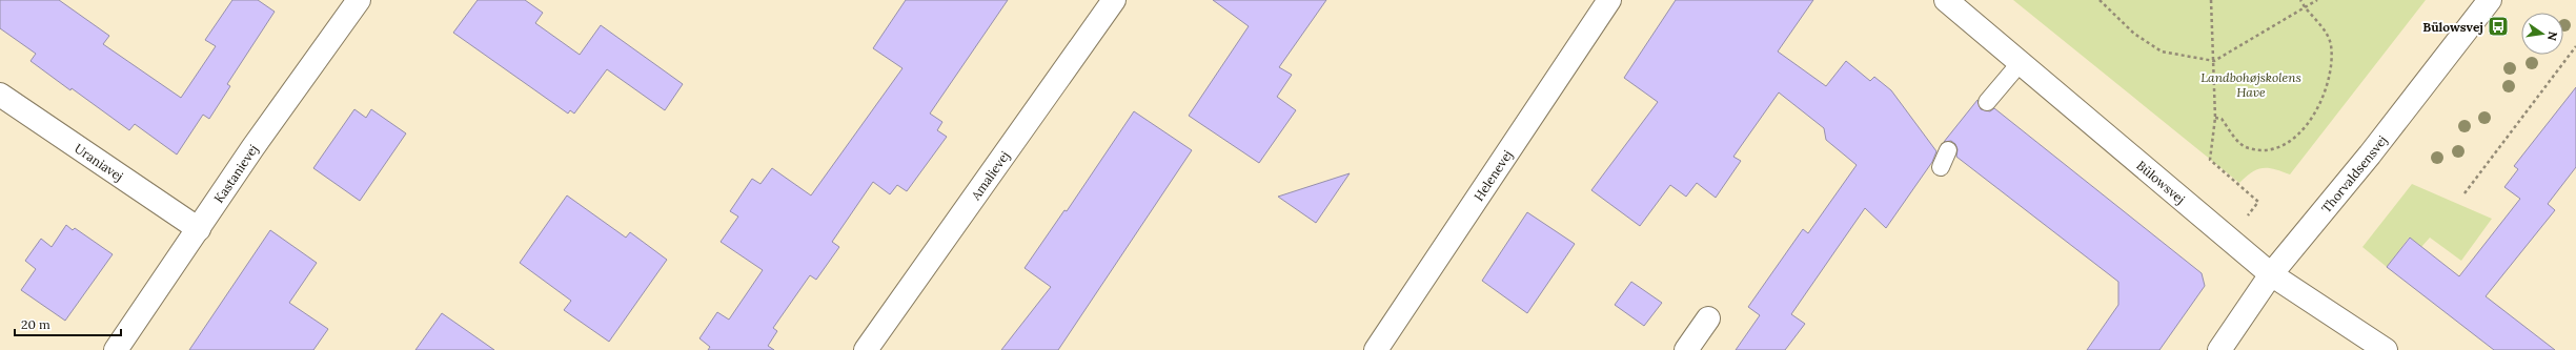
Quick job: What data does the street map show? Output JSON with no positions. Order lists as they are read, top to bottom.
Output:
{
  "streets": {
    "street": [
      "Uraniavej",
      "Thorvaldsensvej",
      "Kastanievej",
      "Amalievej",
      "Helenevej",
      "Bülowsvej"
    ]
  },
  "crossings": [
    ["Uraniavej", "Kastanievej"],
    ["Thorvaldsensvej", "Bülowsvej"]
  ],
  "parks": ["Landbohøjskolens Have"],
  "places": {
    "bus stop": ["Bülowsvej"]
  },
  "scale_bar": "20 m",
  "north": "right"
}
